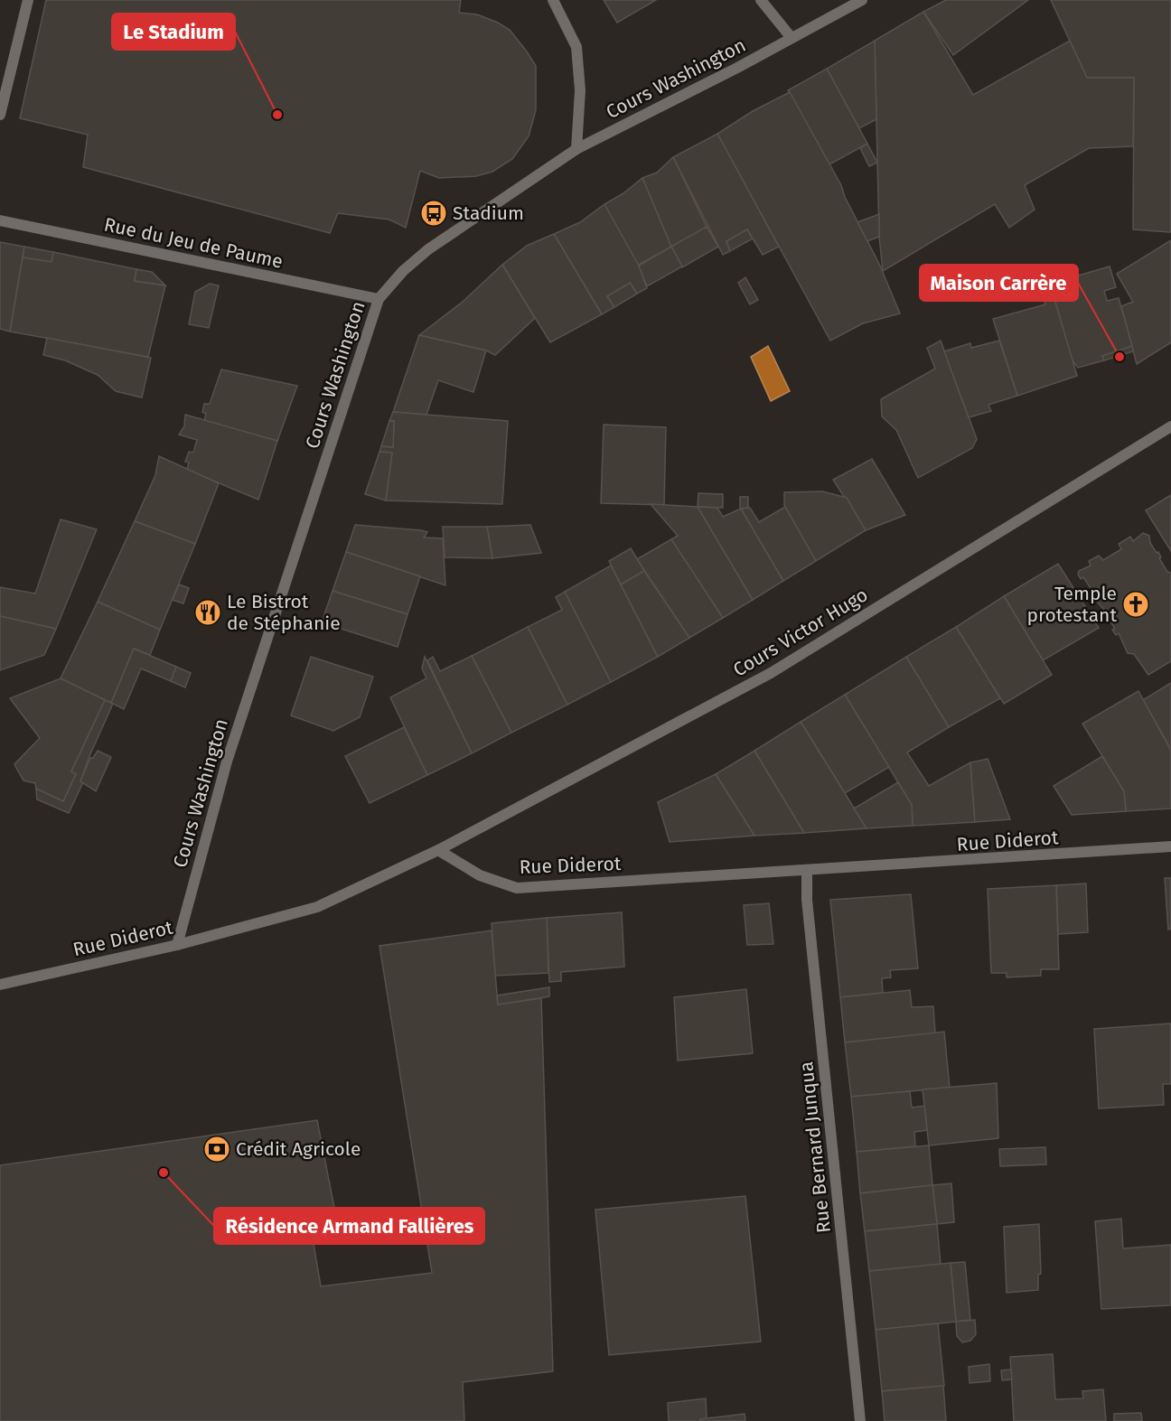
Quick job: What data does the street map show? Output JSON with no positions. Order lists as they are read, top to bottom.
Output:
{
  "streets": {
    "street": [
      "Cours Washington",
      "Rue du Jeu de Paume",
      "Cours Victor Hugo",
      "Rue Diderot",
      "Rue Bernard Junqua"
    ]
  },
  "crossings": [
    ["Cours Washington", "Rue du Jeu de Paume"],
    ["Cours Washington", "Rue Diderot"],
    ["Cours Victor Hugo", "Rue Diderot"],
    ["Rue Diderot", "Rue Bernard Junqua"]
  ],
  "places": {
    "other": ["Le Stadium", "Maison Carrère", "Résidence Armand Fallières"],
    "bus stop": ["Stadium"],
    "church": ["Temple protestant"],
    "restaurant": ["Le Bistrot de Stéphanie"],
    "bank": ["Crédit Agricole"]
  }
}
